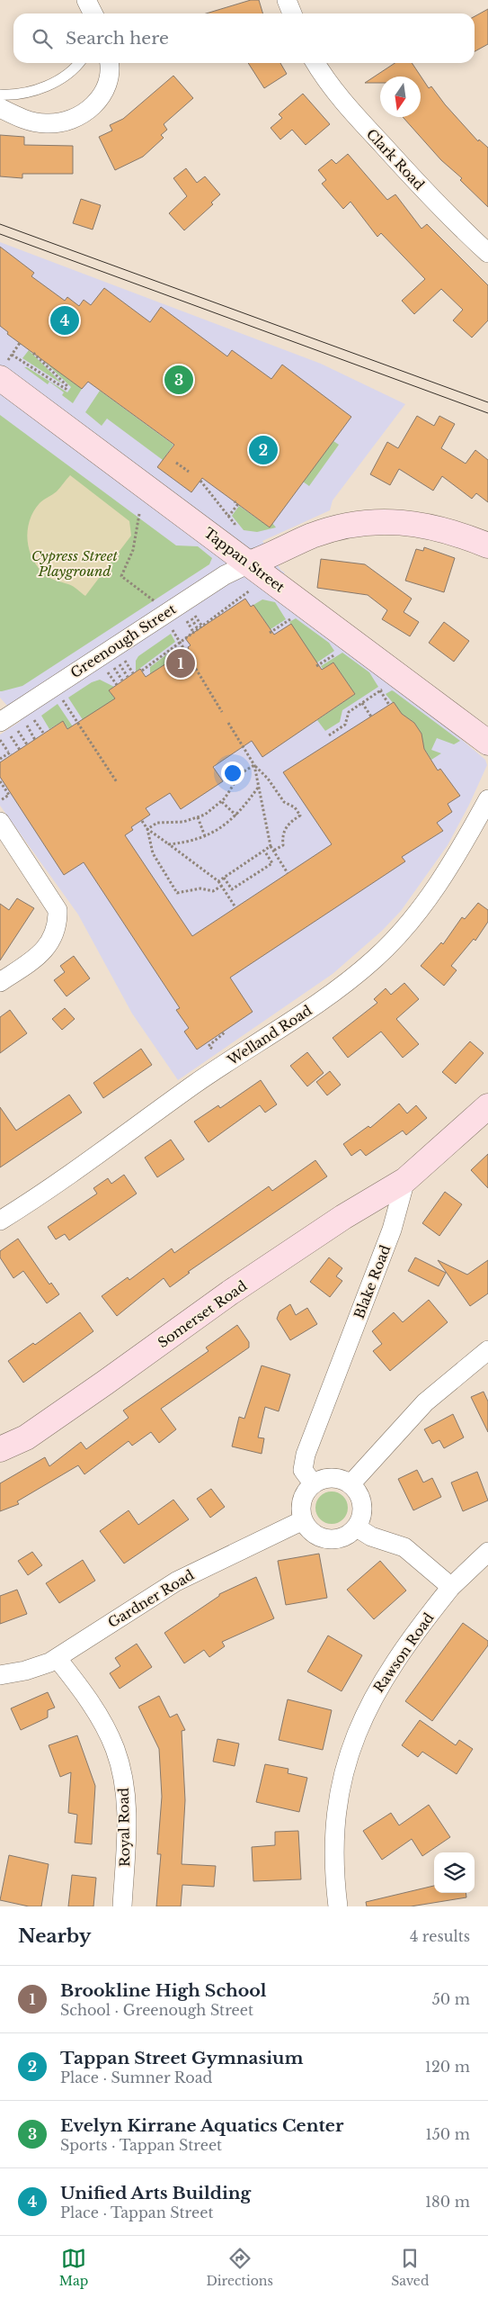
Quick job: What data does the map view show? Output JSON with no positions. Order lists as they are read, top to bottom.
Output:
{
  "streets": {
    "street": [
      "Clark Road",
      "Tappan Street",
      "Greenough Street",
      "Welland Road",
      "Blake Road",
      "Somerset Road",
      "Gardner Road",
      "Rawson Road",
      "Royal Road"
    ]
  },
  "crossings": [
    ["Tappan Street", "Greenough Street"],
    ["Blake Road", "Somerset Road"],
    ["Blake Road", "Gardner Road"],
    ["Gardner Road", "Royal Road"]
  ],
  "parks": ["Cypress Street Playground"],
  "north": "bottom",
  "page": {
    "search": "Search here",
    "pins": [
      "4",
      "3",
      "2",
      "1"
    ],
    "heading": ["Nearby", "4 results"],
    "list": [
      {
        "mark": "1",
        "name": "Brookline High School",
        "note": "School · Greenough Street",
        "value": "50 m"
      },
      {
        "mark": "2",
        "name": "Tappan Street Gymnasium",
        "note": "Place · Sumner Road",
        "value": "120 m"
      },
      {
        "mark": "3",
        "name": "Evelyn Kirrane Aquatics Center",
        "note": "Sports · Tappan Street",
        "value": "150 m"
      },
      {
        "mark": "4",
        "name": "Unified Arts Building",
        "note": "Place · Tappan Street",
        "value": "180 m"
      }
    ],
    "nav": ["Map", "Directions", "Saved"]
  }
}
